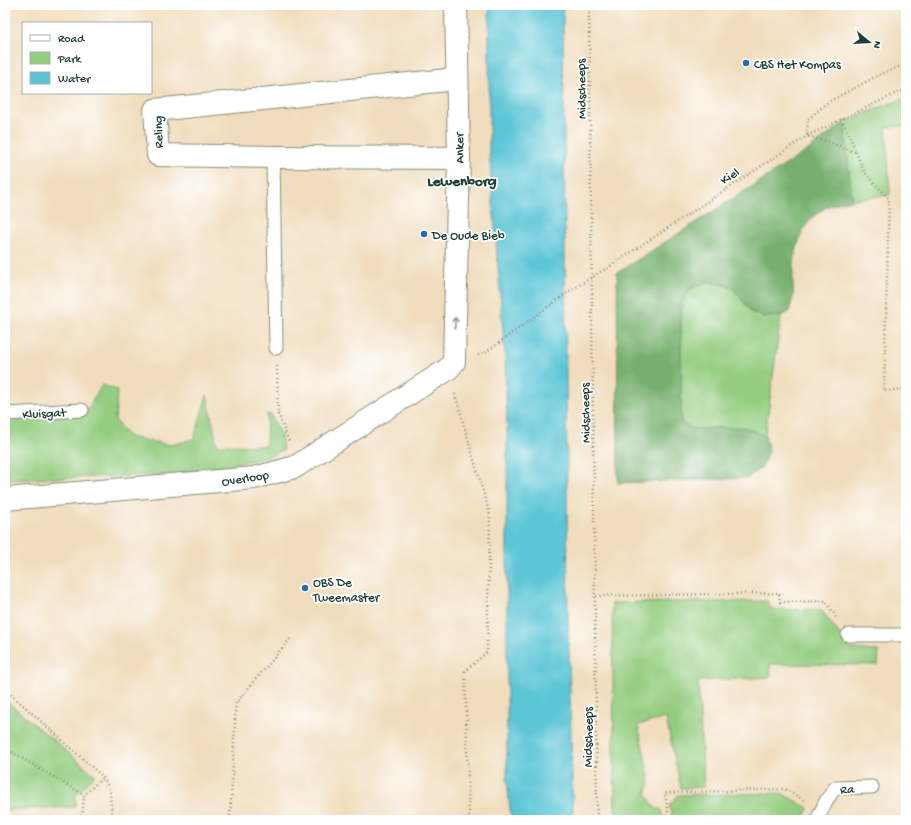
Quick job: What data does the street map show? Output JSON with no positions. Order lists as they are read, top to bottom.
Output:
{
  "streets": {
    "street": ["Reling", "Anker", "Overloop"],
    "lane": ["Kluisgat", "Ra"],
    "path": ["Midscheeps", "Kiel"]
  },
  "crossings": [
    ["Midscheeps", "Kiel"],
    ["Reling", "Anker"],
    ["Anker", "Overloop"]
  ],
  "one_way": ["Anker"],
  "districts": ["Lewenborg"],
  "places": ["CBS Het Kompas", "De Oude Bieb", "OBS De Tweemaster"],
  "legend": ["Road", "Park", "Water"],
  "north": "right"
}
